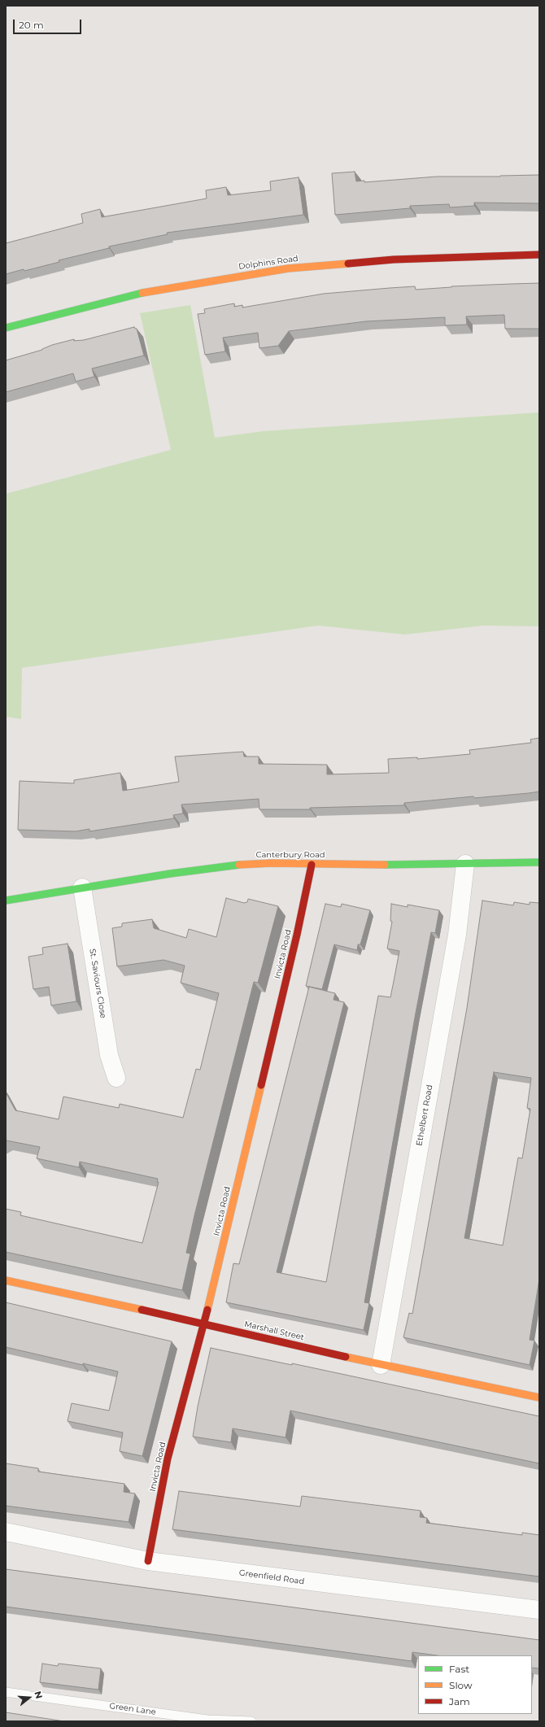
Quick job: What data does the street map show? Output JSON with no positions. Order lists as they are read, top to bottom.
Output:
{
  "streets": {
    "main road": [
      "Dolphins Road",
      "Canterbury Road",
      "Invicta Road",
      "Marshall Street"
    ],
    "street": ["St. Saviours Close", "Ethelbert Road", "Greenfield Road"],
    "lane": ["Green Lane"]
  },
  "crossings": [
    ["Canterbury Road", "Invicta Road"],
    ["Canterbury Road", "St. Saviours Close"],
    ["Canterbury Road", "Ethelbert Road"],
    ["Invicta Road", "Marshall Street"],
    ["Invicta Road", "Greenfield Road"],
    ["Ethelbert Road", "Marshall Street"]
  ],
  "legend": ["Fast", "Slow", "Jam"],
  "scale_bar": "20 m",
  "north": "right"
}
